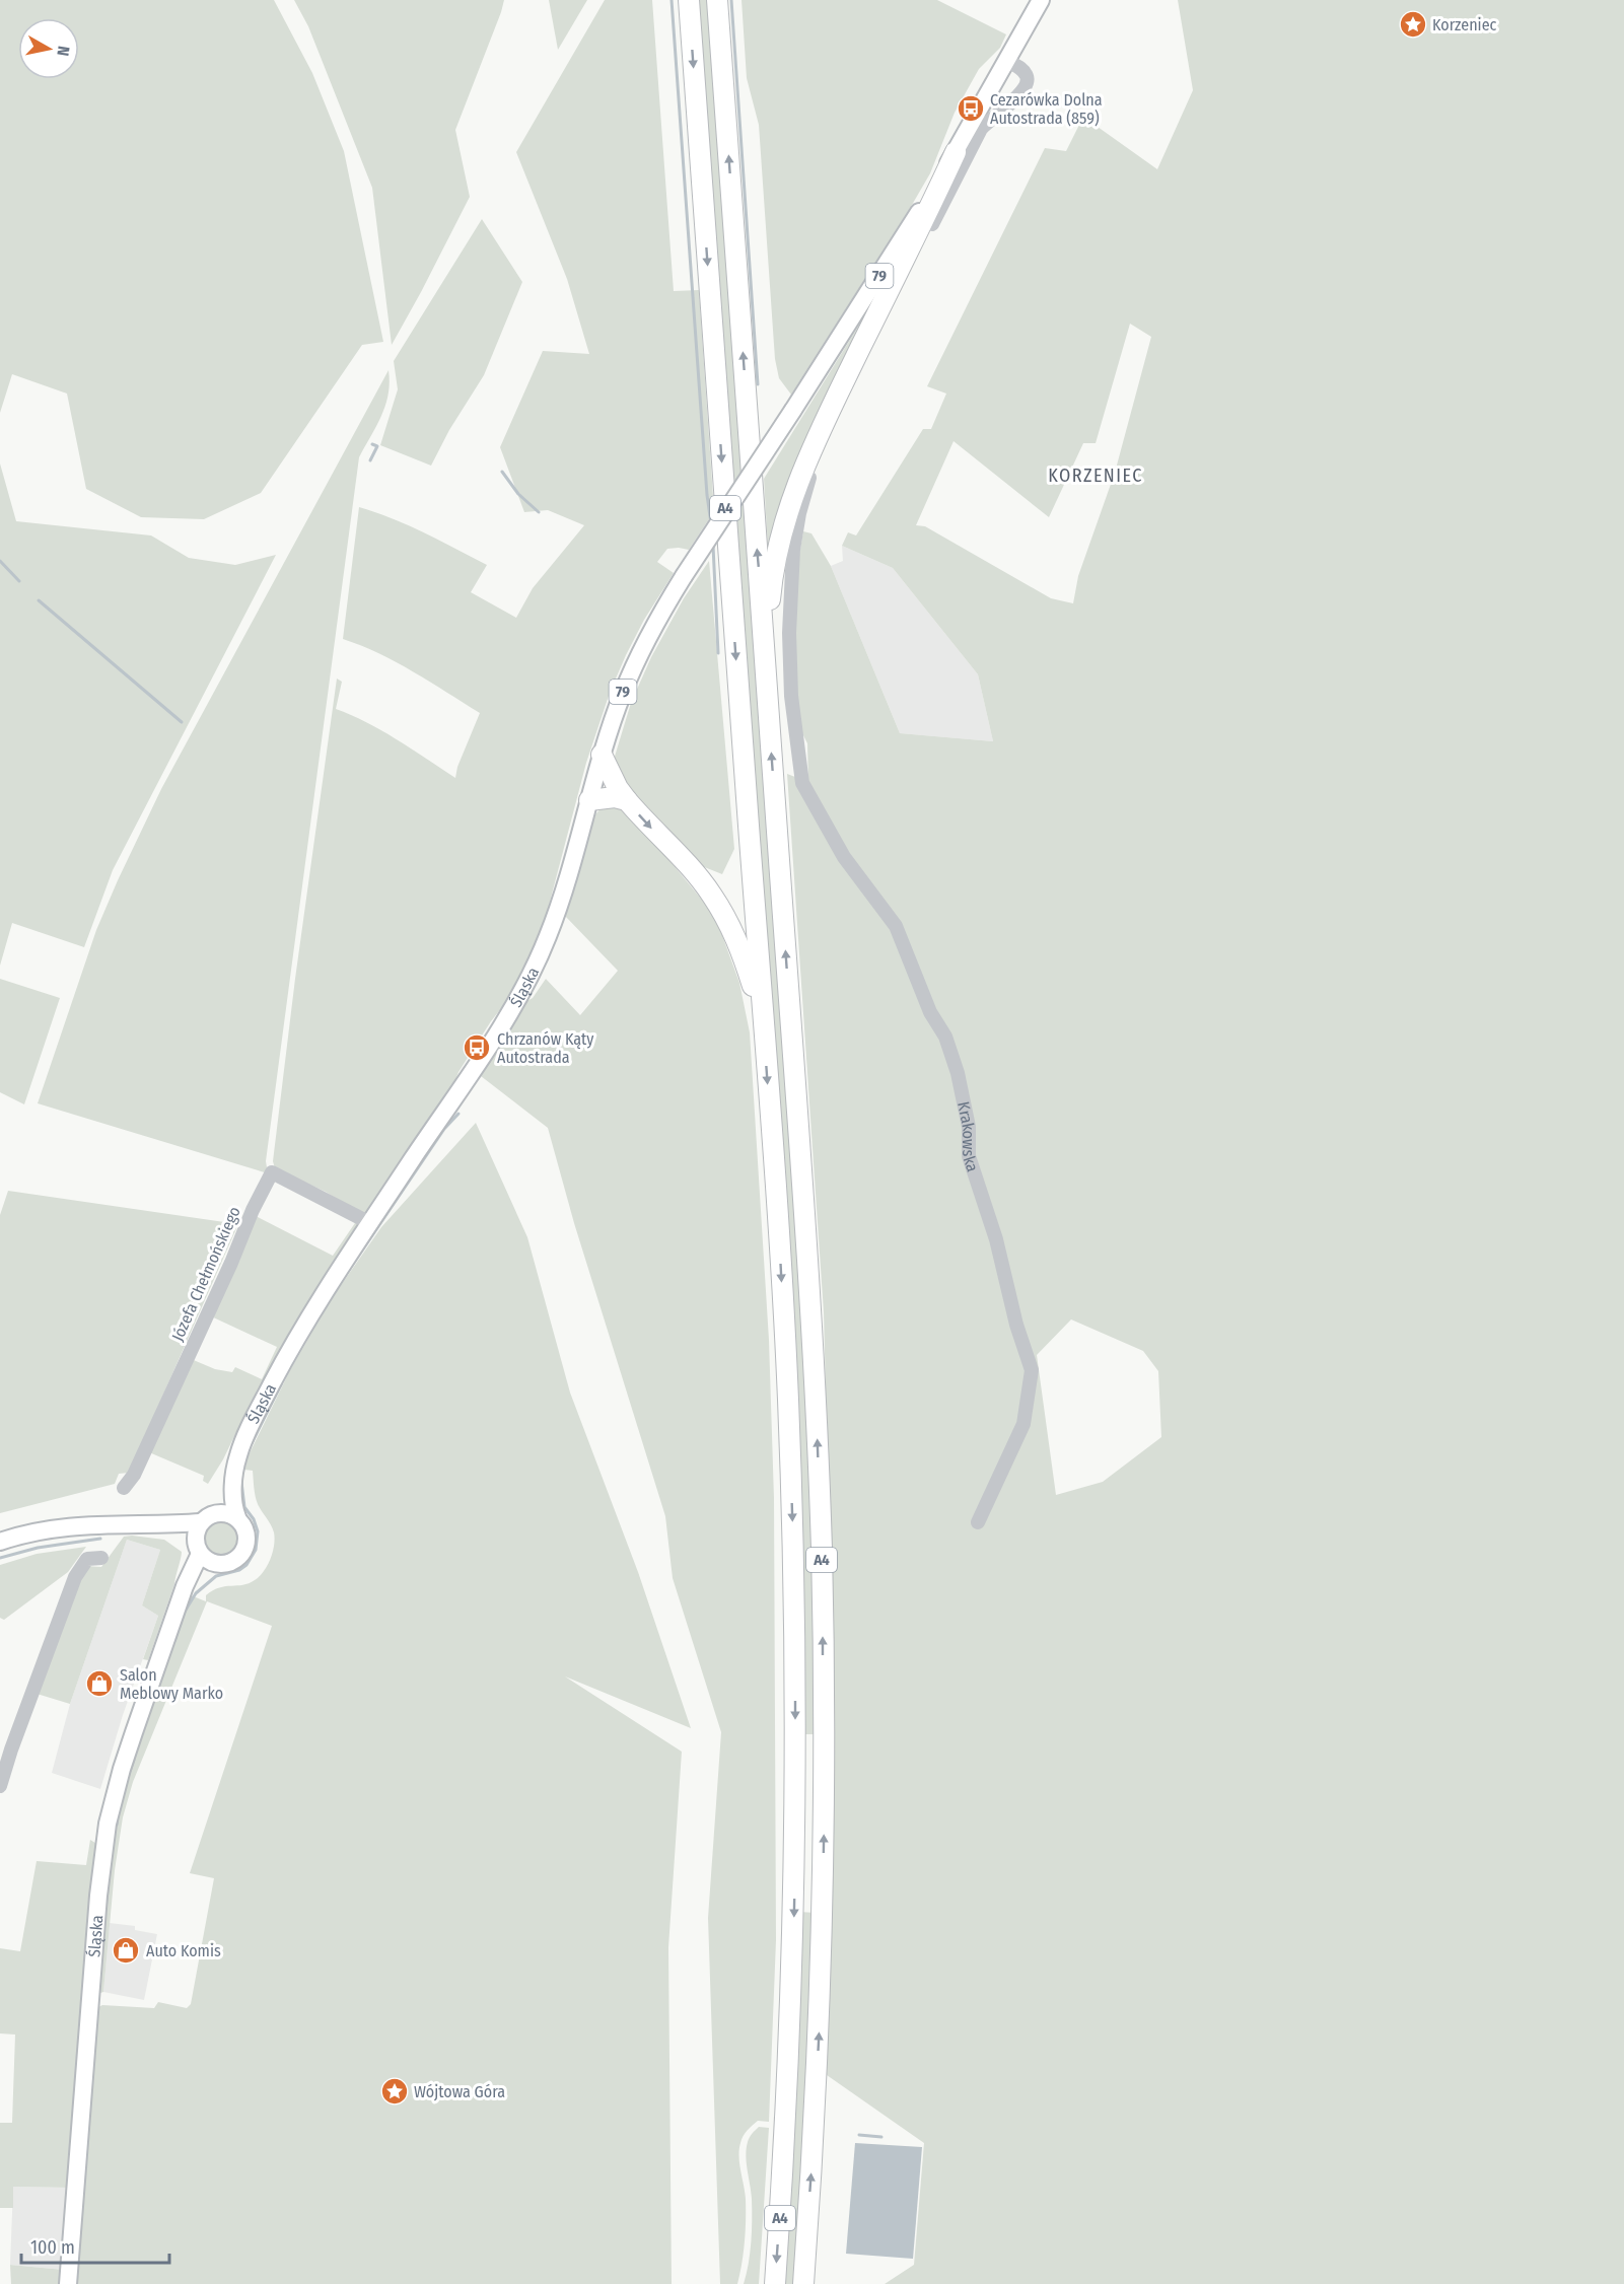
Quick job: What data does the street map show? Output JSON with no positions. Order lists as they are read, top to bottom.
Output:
{
  "streets": {
    "highway": ["A4"],
    "main road": ["79", "Śląska"],
    "street": ["Krakowska", "Józefa Chełmońskiego"]
  },
  "crossings": [
    ["79", "Śląska"],
    ["79", "Krakowska"],
    ["Śląska", "Józefa Chełmońskiego"]
  ],
  "districts": ["KORZENIEC"],
  "places": {
    "place": ["Korzeniec", "Wójtowa Góra"],
    "bus stop": ["Cezarówka Dolna Autostrada (859)", "Chrzanów Kąty Autostrada"],
    "shop": ["Salon Meblowy Marko", "Auto Komis"]
  },
  "scale_bar": "100 m",
  "north": "right"
}
